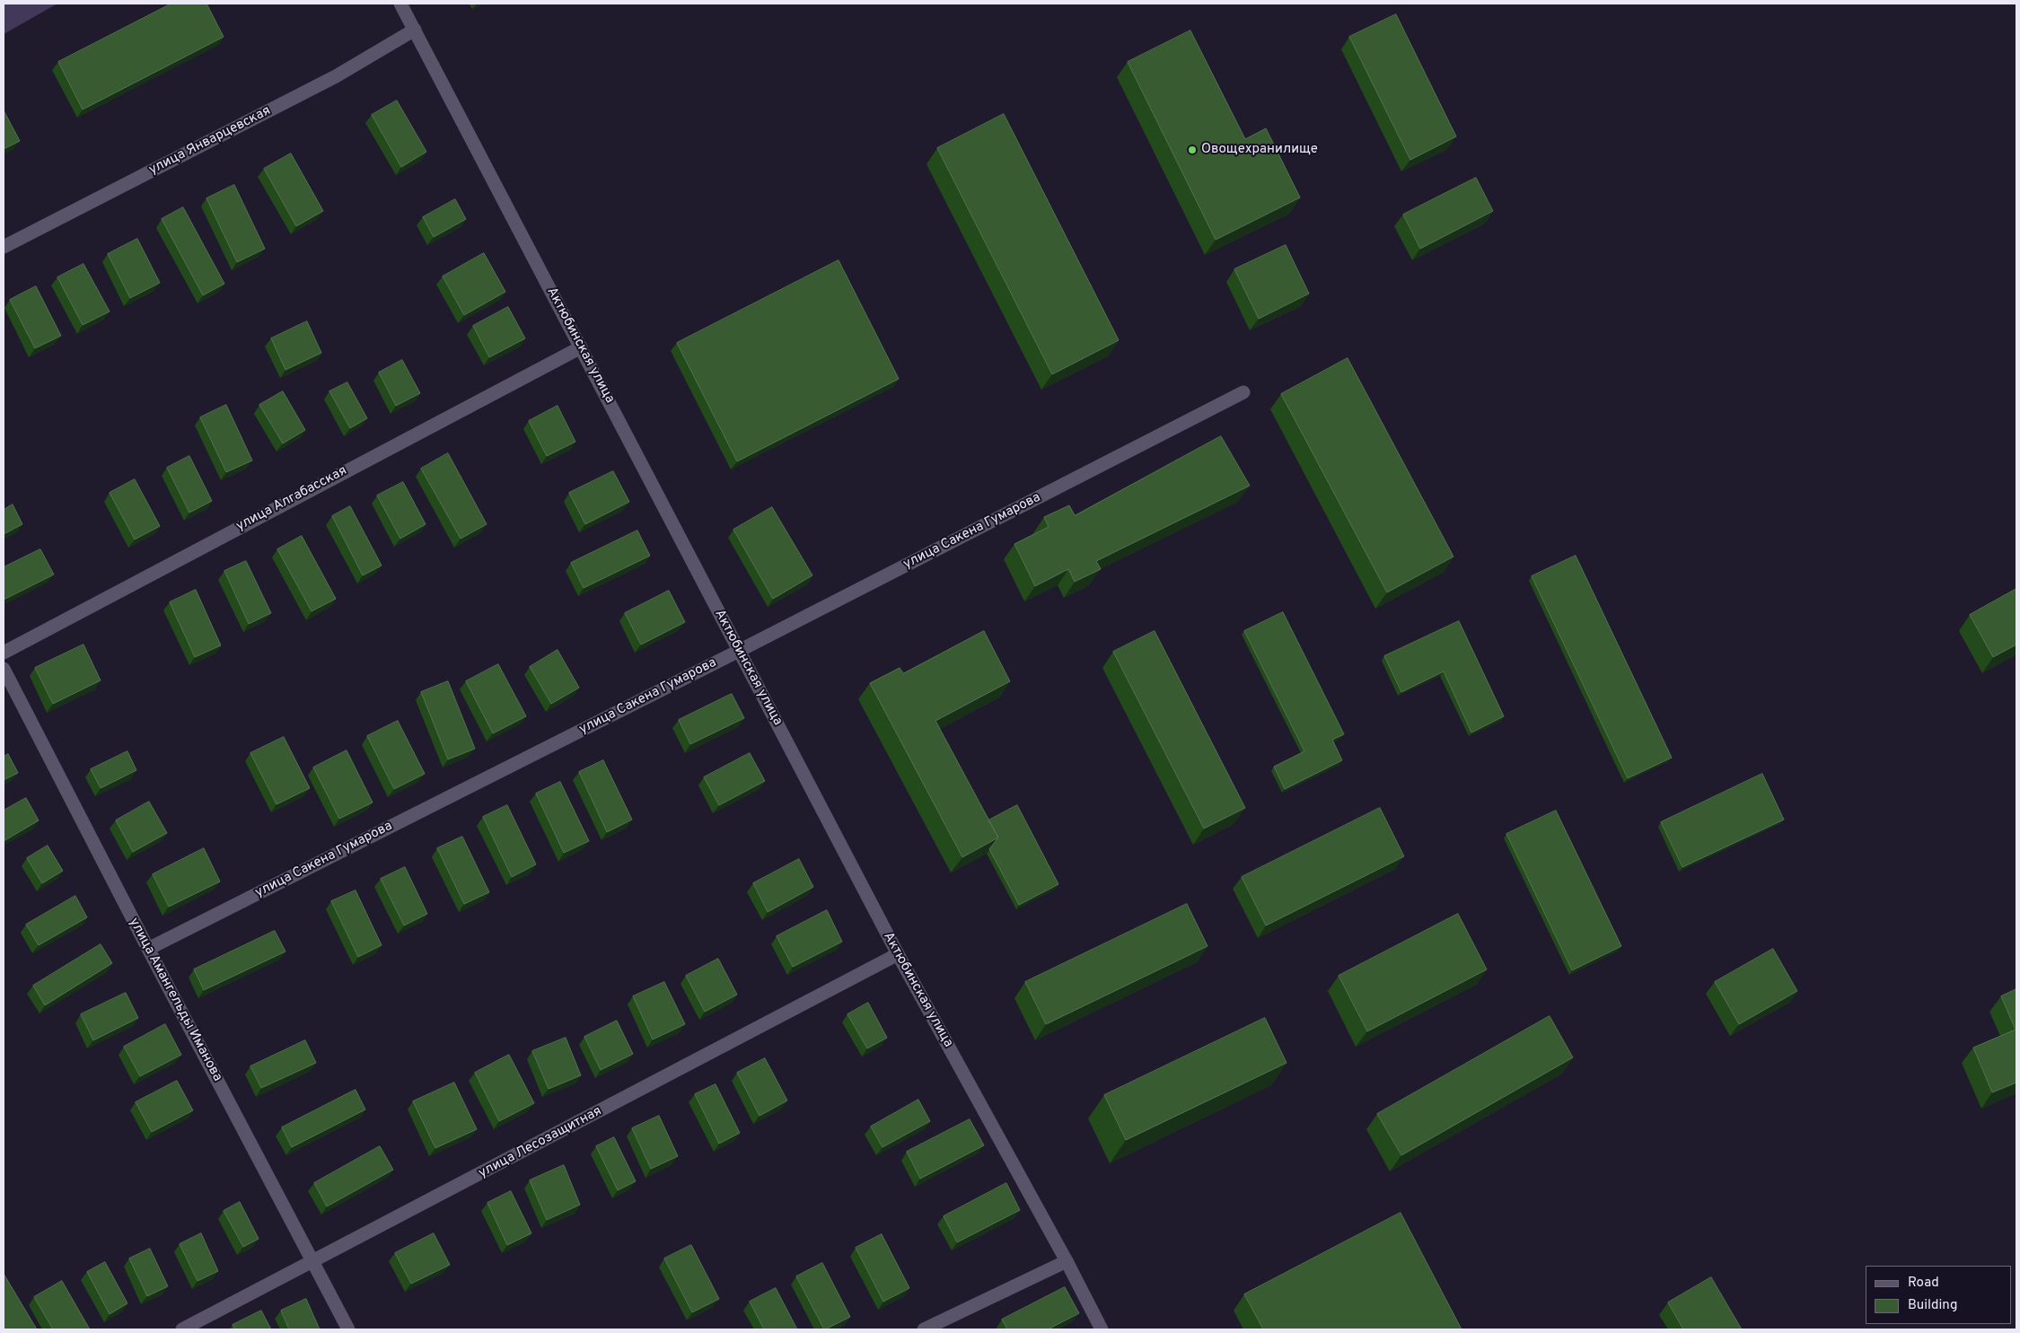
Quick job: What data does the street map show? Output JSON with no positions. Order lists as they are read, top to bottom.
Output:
{
  "streets": {
    "street": [
      "улица Январцевская",
      "Актюбинская улица",
      "улица Алгабасская",
      "улица Сакена Гумарова",
      "улица Амангельды Иманова",
      "улица Лесозащитная"
    ]
  },
  "crossings": [
    ["улица Январцевская", "Актюбинская улица"],
    ["Актюбинская улица", "улица Алгабасская"],
    ["Актюбинская улица", "улица Сакена Гумарова"],
    ["Актюбинская улица", "улица Лесозащитная"],
    ["улица Сакена Гумарова", "улица Амангельды Иманова"],
    ["улица Амангельды Иманова", "улица Лесозащитная"]
  ],
  "places": ["Овощехранилище"],
  "legend": ["Road", "Building"]
}
